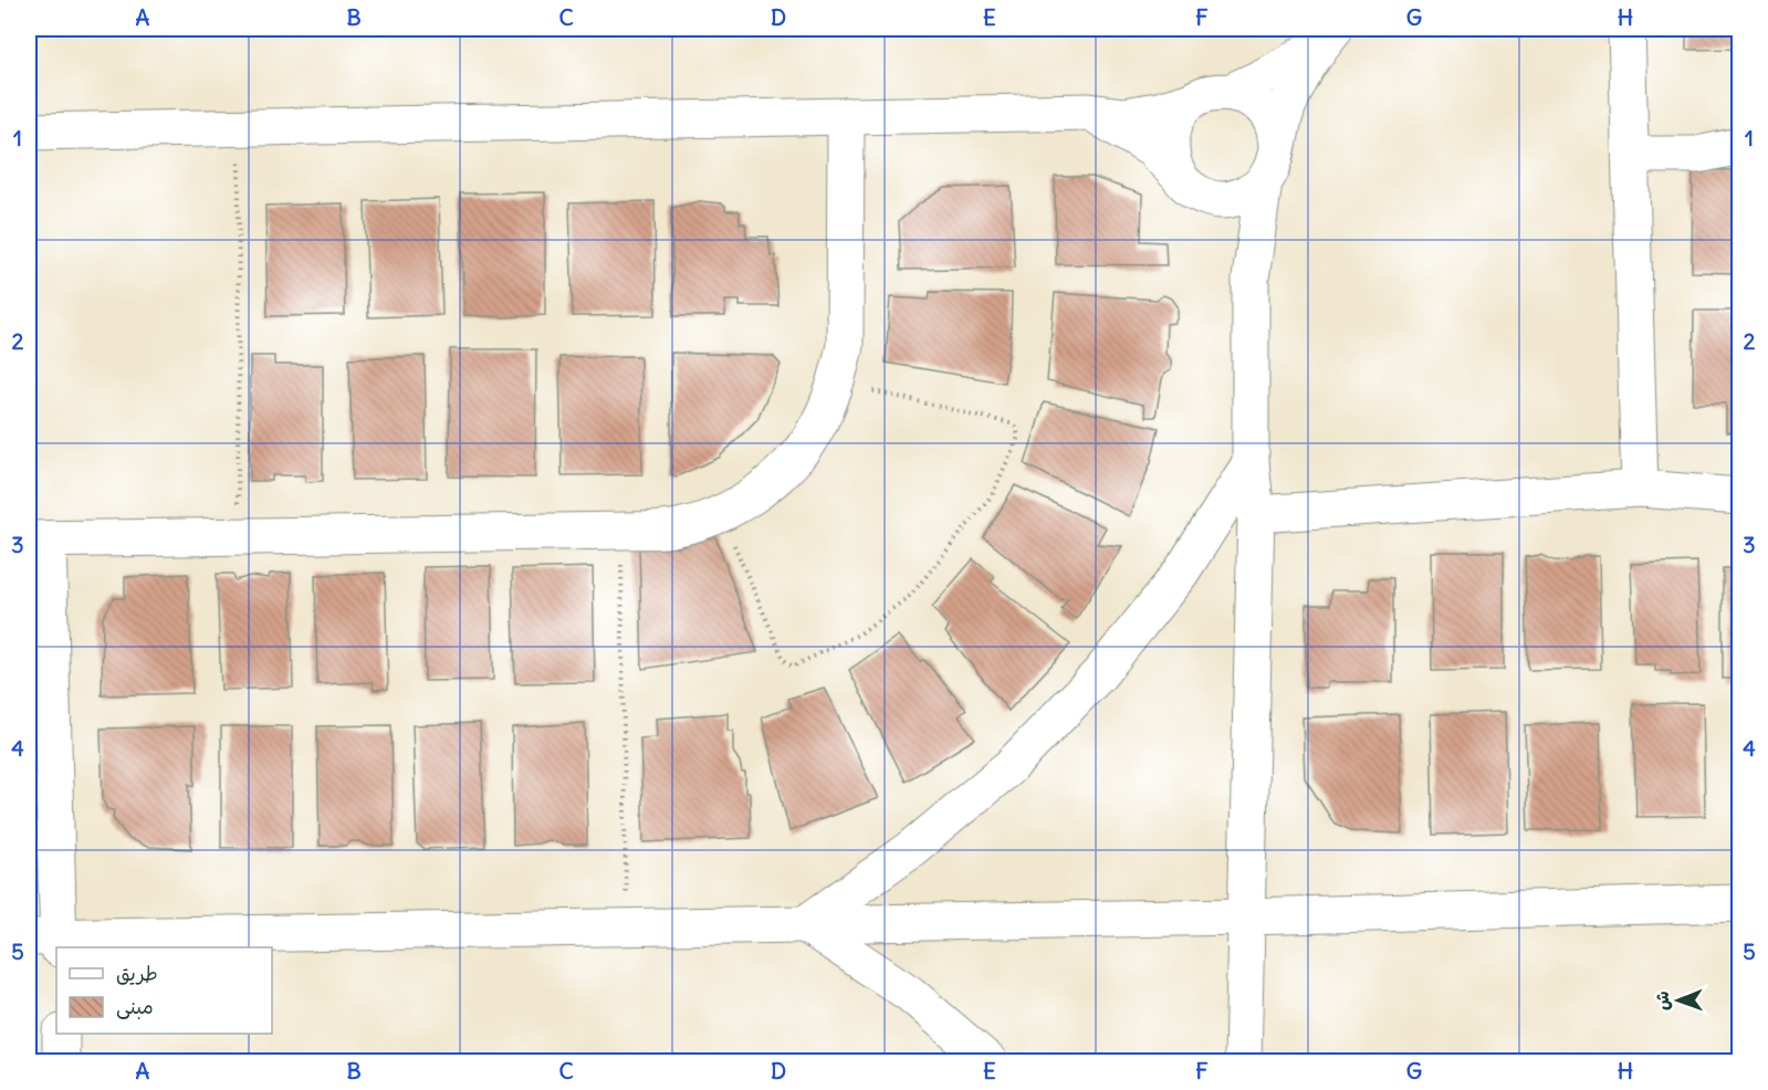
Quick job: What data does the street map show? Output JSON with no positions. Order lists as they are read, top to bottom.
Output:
{
  "legend": ["طريق", "مبنى"],
  "north": "left",
  "grid": {
    "columns": [
      "A",
      "B",
      "C",
      "D",
      "E",
      "F",
      "G",
      "H"
    ],
    "rows": [
      "1",
      "2",
      "3",
      "4",
      "5"
    ]
  }
}
